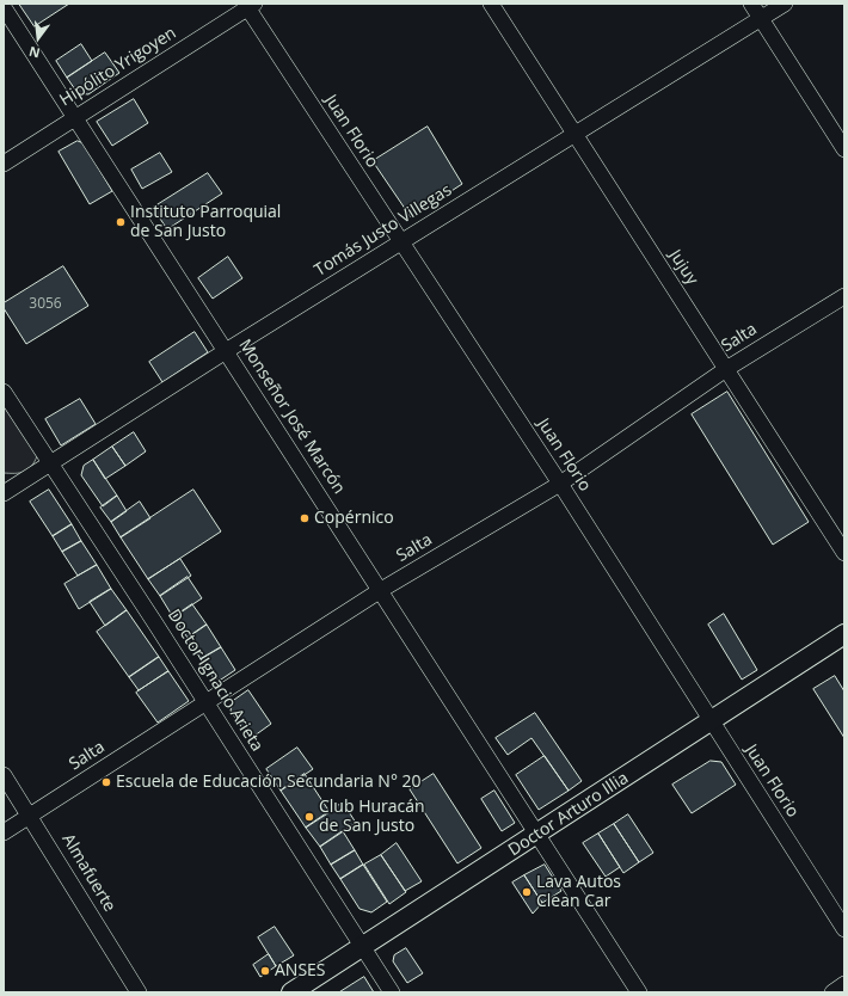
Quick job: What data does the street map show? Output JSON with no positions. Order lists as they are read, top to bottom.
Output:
{
  "streets": {
    "main road": ["Doctor Arturo Illia"],
    "street": [
      "Hipólito Yrigoyen",
      "Juan Florio",
      "Tomás Justo Villegas",
      "Jujuy",
      "Salta",
      "Monseñor José Marcón",
      "Doctor Ignacio Arieta",
      "Almafuerte"
    ]
  },
  "crossings": [
    ["Hipólito Yrigoyen", "Juan Florio"],
    ["Hipólito Yrigoyen", "Monseñor José Marcón"],
    ["Juan Florio", "Tomás Justo Villegas"],
    ["Juan Florio", "Salta"],
    ["Juan Florio", "Doctor Arturo Illia"],
    ["Tomás Justo Villegas", "Jujuy"],
    ["Tomás Justo Villegas", "Monseñor José Marcón"],
    ["Tomás Justo Villegas", "Doctor Ignacio Arieta"],
    ["Jujuy", "Salta"],
    ["Salta", "Monseñor José Marcón"],
    ["Salta", "Doctor Ignacio Arieta"],
    ["Salta", "Almafuerte"],
    ["Monseñor José Marcón", "Doctor Arturo Illia"],
    ["Doctor Ignacio Arieta", "Doctor Arturo Illia"]
  ],
  "places": [
    "Instituto Parroquial de San Justo",
    "Copérnico",
    "Escuela de Educación Secundaria N° 20",
    "Club Huracán de San Justo",
    "Lava Autos Clean Car",
    "ANSES"
  ],
  "house_numbers": ["3056"],
  "north": "bottom"
}
